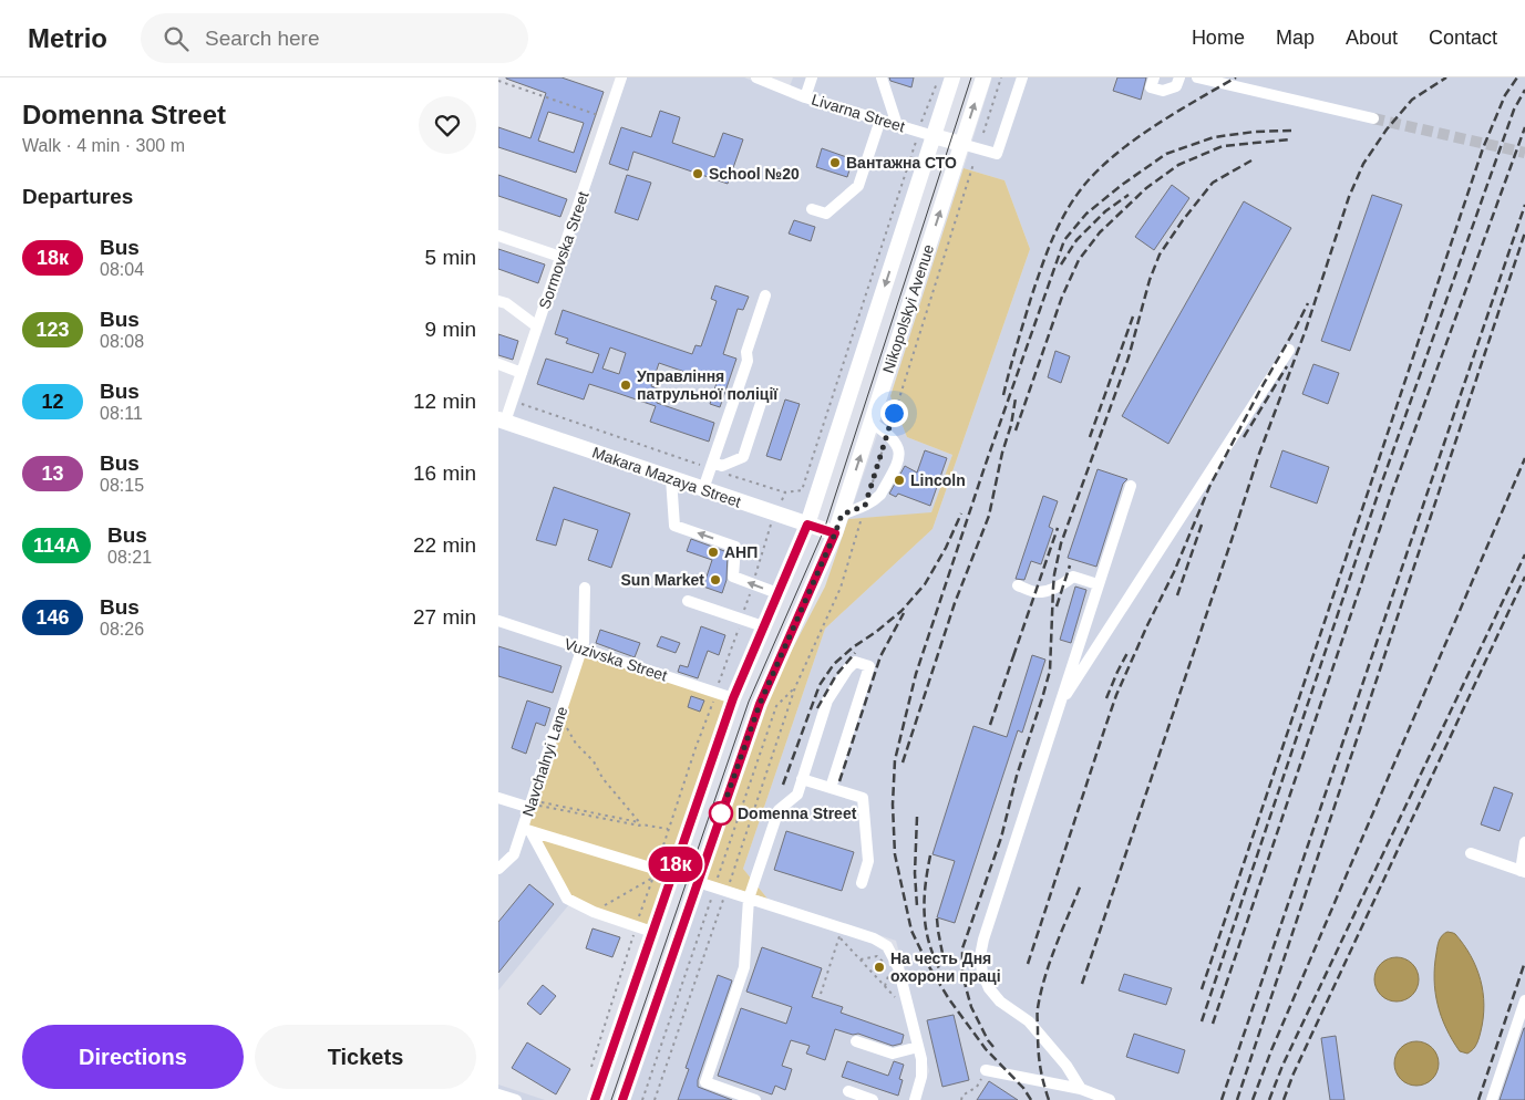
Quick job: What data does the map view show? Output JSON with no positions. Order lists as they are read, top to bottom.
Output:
{
  "streets": {
    "main road": ["Livarna Street", "Nikopolskyi Avenue", "Makara Mazaya Street"],
    "street": ["Sormovska Street", "Vuzivska Street", "Navchalnyi Lane"]
  },
  "crossings": [
    ["Livarna Street", "Nikopolskyi Avenue"],
    ["Sormovska Street", "Makara Mazaya Street"],
    ["Nikopolskyi Avenue", "Makara Mazaya Street"],
    ["Nikopolskyi Avenue", "Vuzivska Street"],
    ["Vuzivska Street", "Navchalnyi Lane"]
  ],
  "places": [
    "Вантажна СТО",
    "School №20",
    "Управління патрульної поліції",
    "Lincoln",
    "АНП",
    "Sun Market",
    "Domenna Street",
    "На честь Дня охорони праці"
  ],
  "lines": ["bus line 18к"],
  "page": {
    "header": "Metrio",
    "search": "Search here",
    "nav": [
      "Home",
      "Map",
      "About",
      "Contact"
    ],
    "heading": [
      ["Domenna Street", "Walk · 4 min · 300 m"],
      "Departures"
    ],
    "on_map": "18к",
    "list": [
      {
        "mark": "18к",
        "name": "Bus",
        "note": "08:04",
        "value": "5 min"
      },
      {
        "mark": "123",
        "name": "Bus",
        "note": "08:08",
        "value": "9 min"
      },
      {
        "mark": "12",
        "name": "Bus",
        "note": "08:11",
        "value": "12 min"
      },
      {
        "mark": "13",
        "name": "Bus",
        "note": "08:15",
        "value": "16 min"
      },
      {
        "mark": "114А",
        "name": "Bus",
        "note": "08:21",
        "value": "22 min"
      },
      {
        "mark": "146",
        "name": "Bus",
        "note": "08:26",
        "value": "27 min"
      }
    ],
    "buttons": ["Directions", "Tickets"]
  }
}
